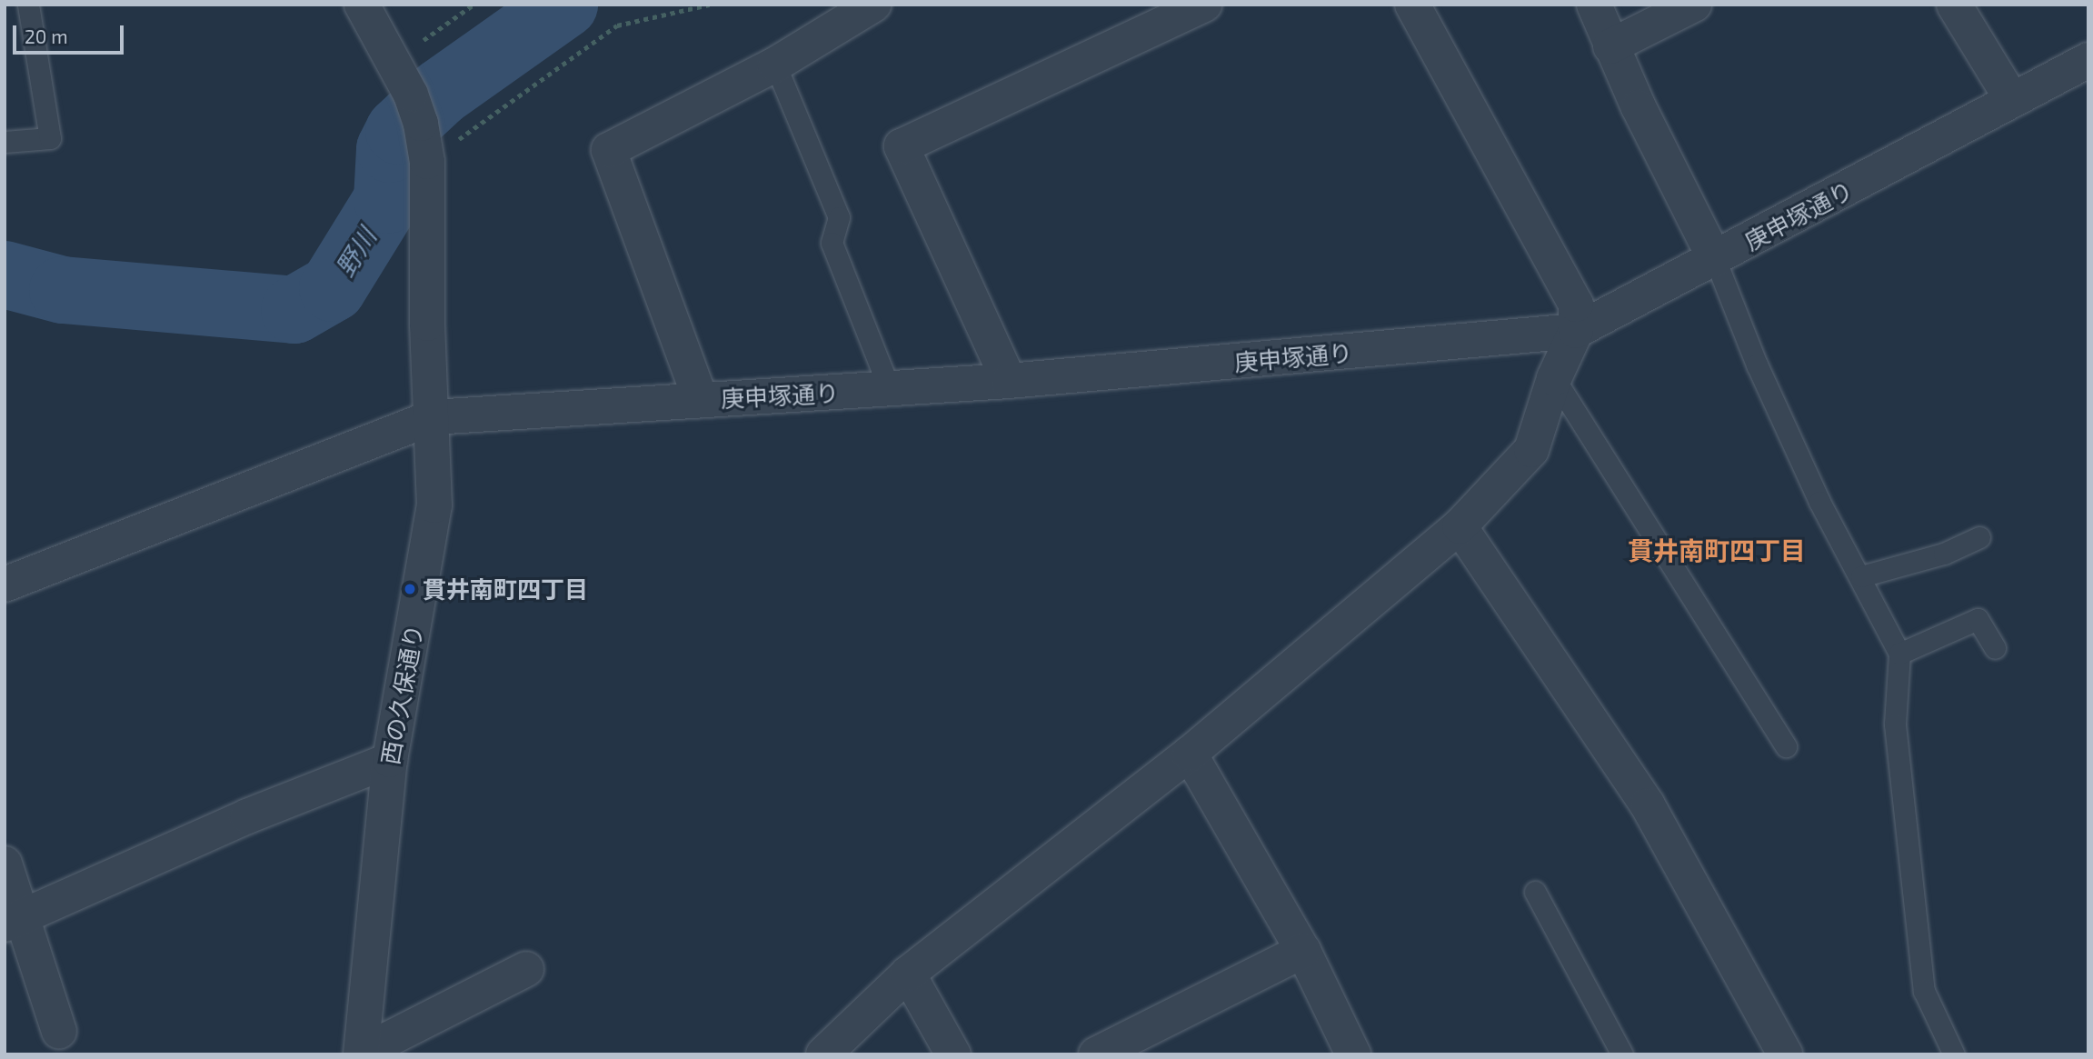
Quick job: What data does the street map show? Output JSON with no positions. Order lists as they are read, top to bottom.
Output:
{
  "streets": {
    "street": ["庚申塚通り", "西の久保通り"]
  },
  "crossings": [
    ["庚申塚通り", "西の久保通り"]
  ],
  "districts": ["貫井南町四丁目"],
  "water": ["野川"],
  "places": ["貫井南町四丁目"],
  "scale_bar": "20 m"
}
